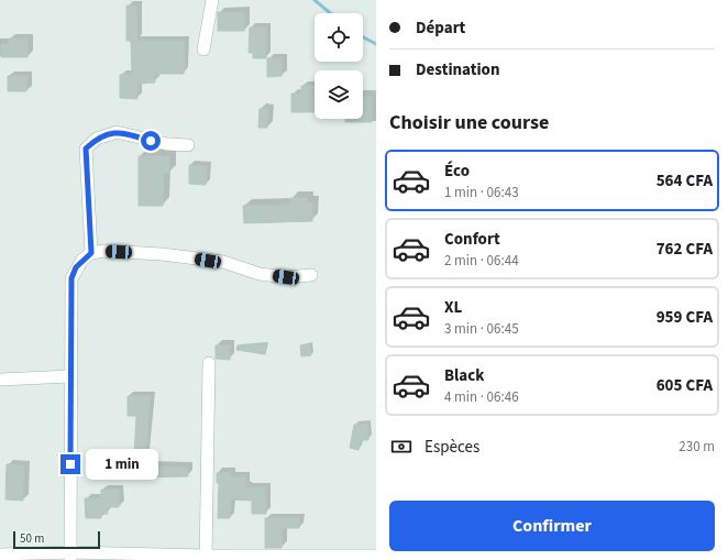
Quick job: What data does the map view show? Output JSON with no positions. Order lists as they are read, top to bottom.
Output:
{
  "scale_bar": "50 m",
  "page": {
    "banner": ["Départ", "Destination"],
    "heading": "Choisir une course",
    "list": [
      {
        "name": "Éco",
        "note": "1 min · 06:43",
        "value": "564 CFA"
      },
      {
        "name": "Confort",
        "note": "2 min · 06:44",
        "value": "762 CFA"
      },
      {
        "name": "XL",
        "note": "3 min · 06:45",
        "value": "959 CFA"
      },
      {
        "name": "Black",
        "note": "4 min · 06:46",
        "value": "605 CFA"
      }
    ],
    "pay": ["Espèces", "230 m"],
    "bubble": "1 min",
    "buttons": "Confirmer",
    "scale": "50 m"
  }
}
